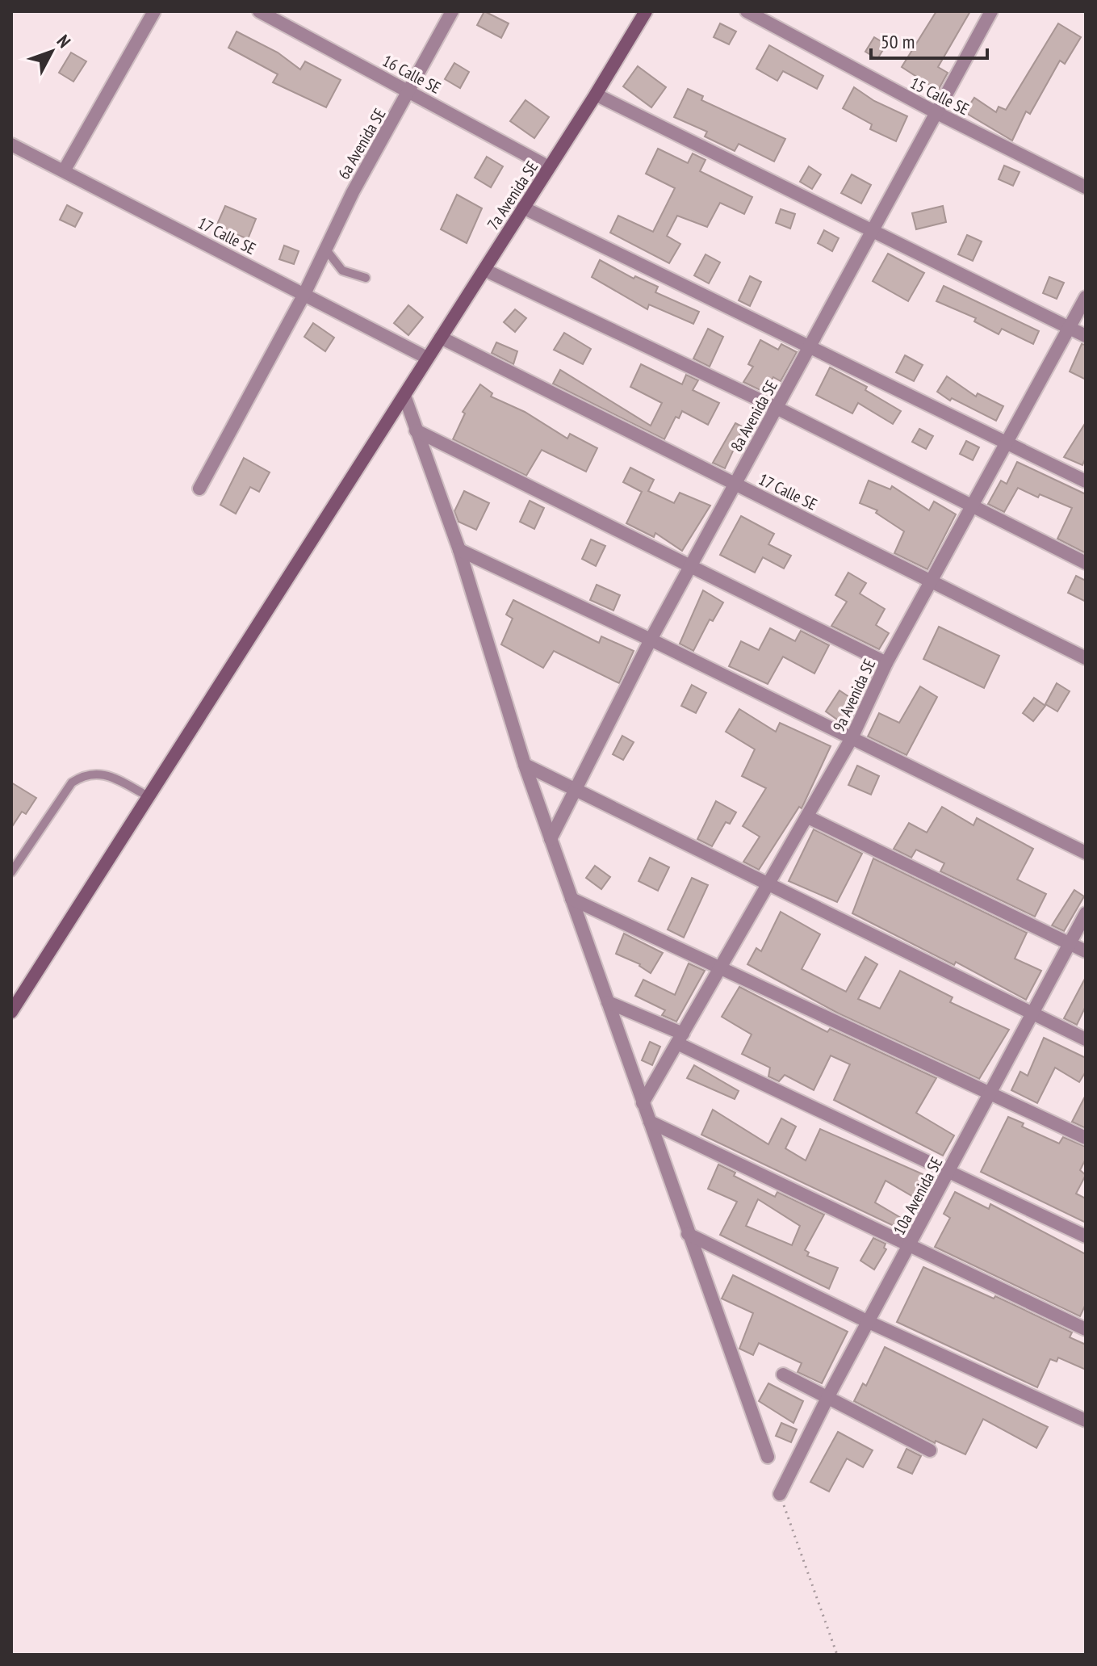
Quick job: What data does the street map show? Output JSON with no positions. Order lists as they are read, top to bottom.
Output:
{
  "streets": {
    "street": [
      "16 Calle SE",
      "15 Calle SE",
      "6a Avenida SE",
      "7a Avenida SE",
      "17 Calle SE",
      "8a Avenida SE",
      "9a Avenida SE",
      "10a Avenida SE"
    ]
  },
  "crossings": [
    ["16 Calle SE", "6a Avenida SE"],
    ["16 Calle SE", "7a Avenida SE"],
    ["15 Calle SE", "8a Avenida SE"],
    ["6a Avenida SE", "17 Calle SE"],
    ["7a Avenida SE", "17 Calle SE"],
    ["17 Calle SE", "8a Avenida SE"],
    ["17 Calle SE", "9a Avenida SE"]
  ],
  "scale_bar": "50 m",
  "north": "top right"
}
